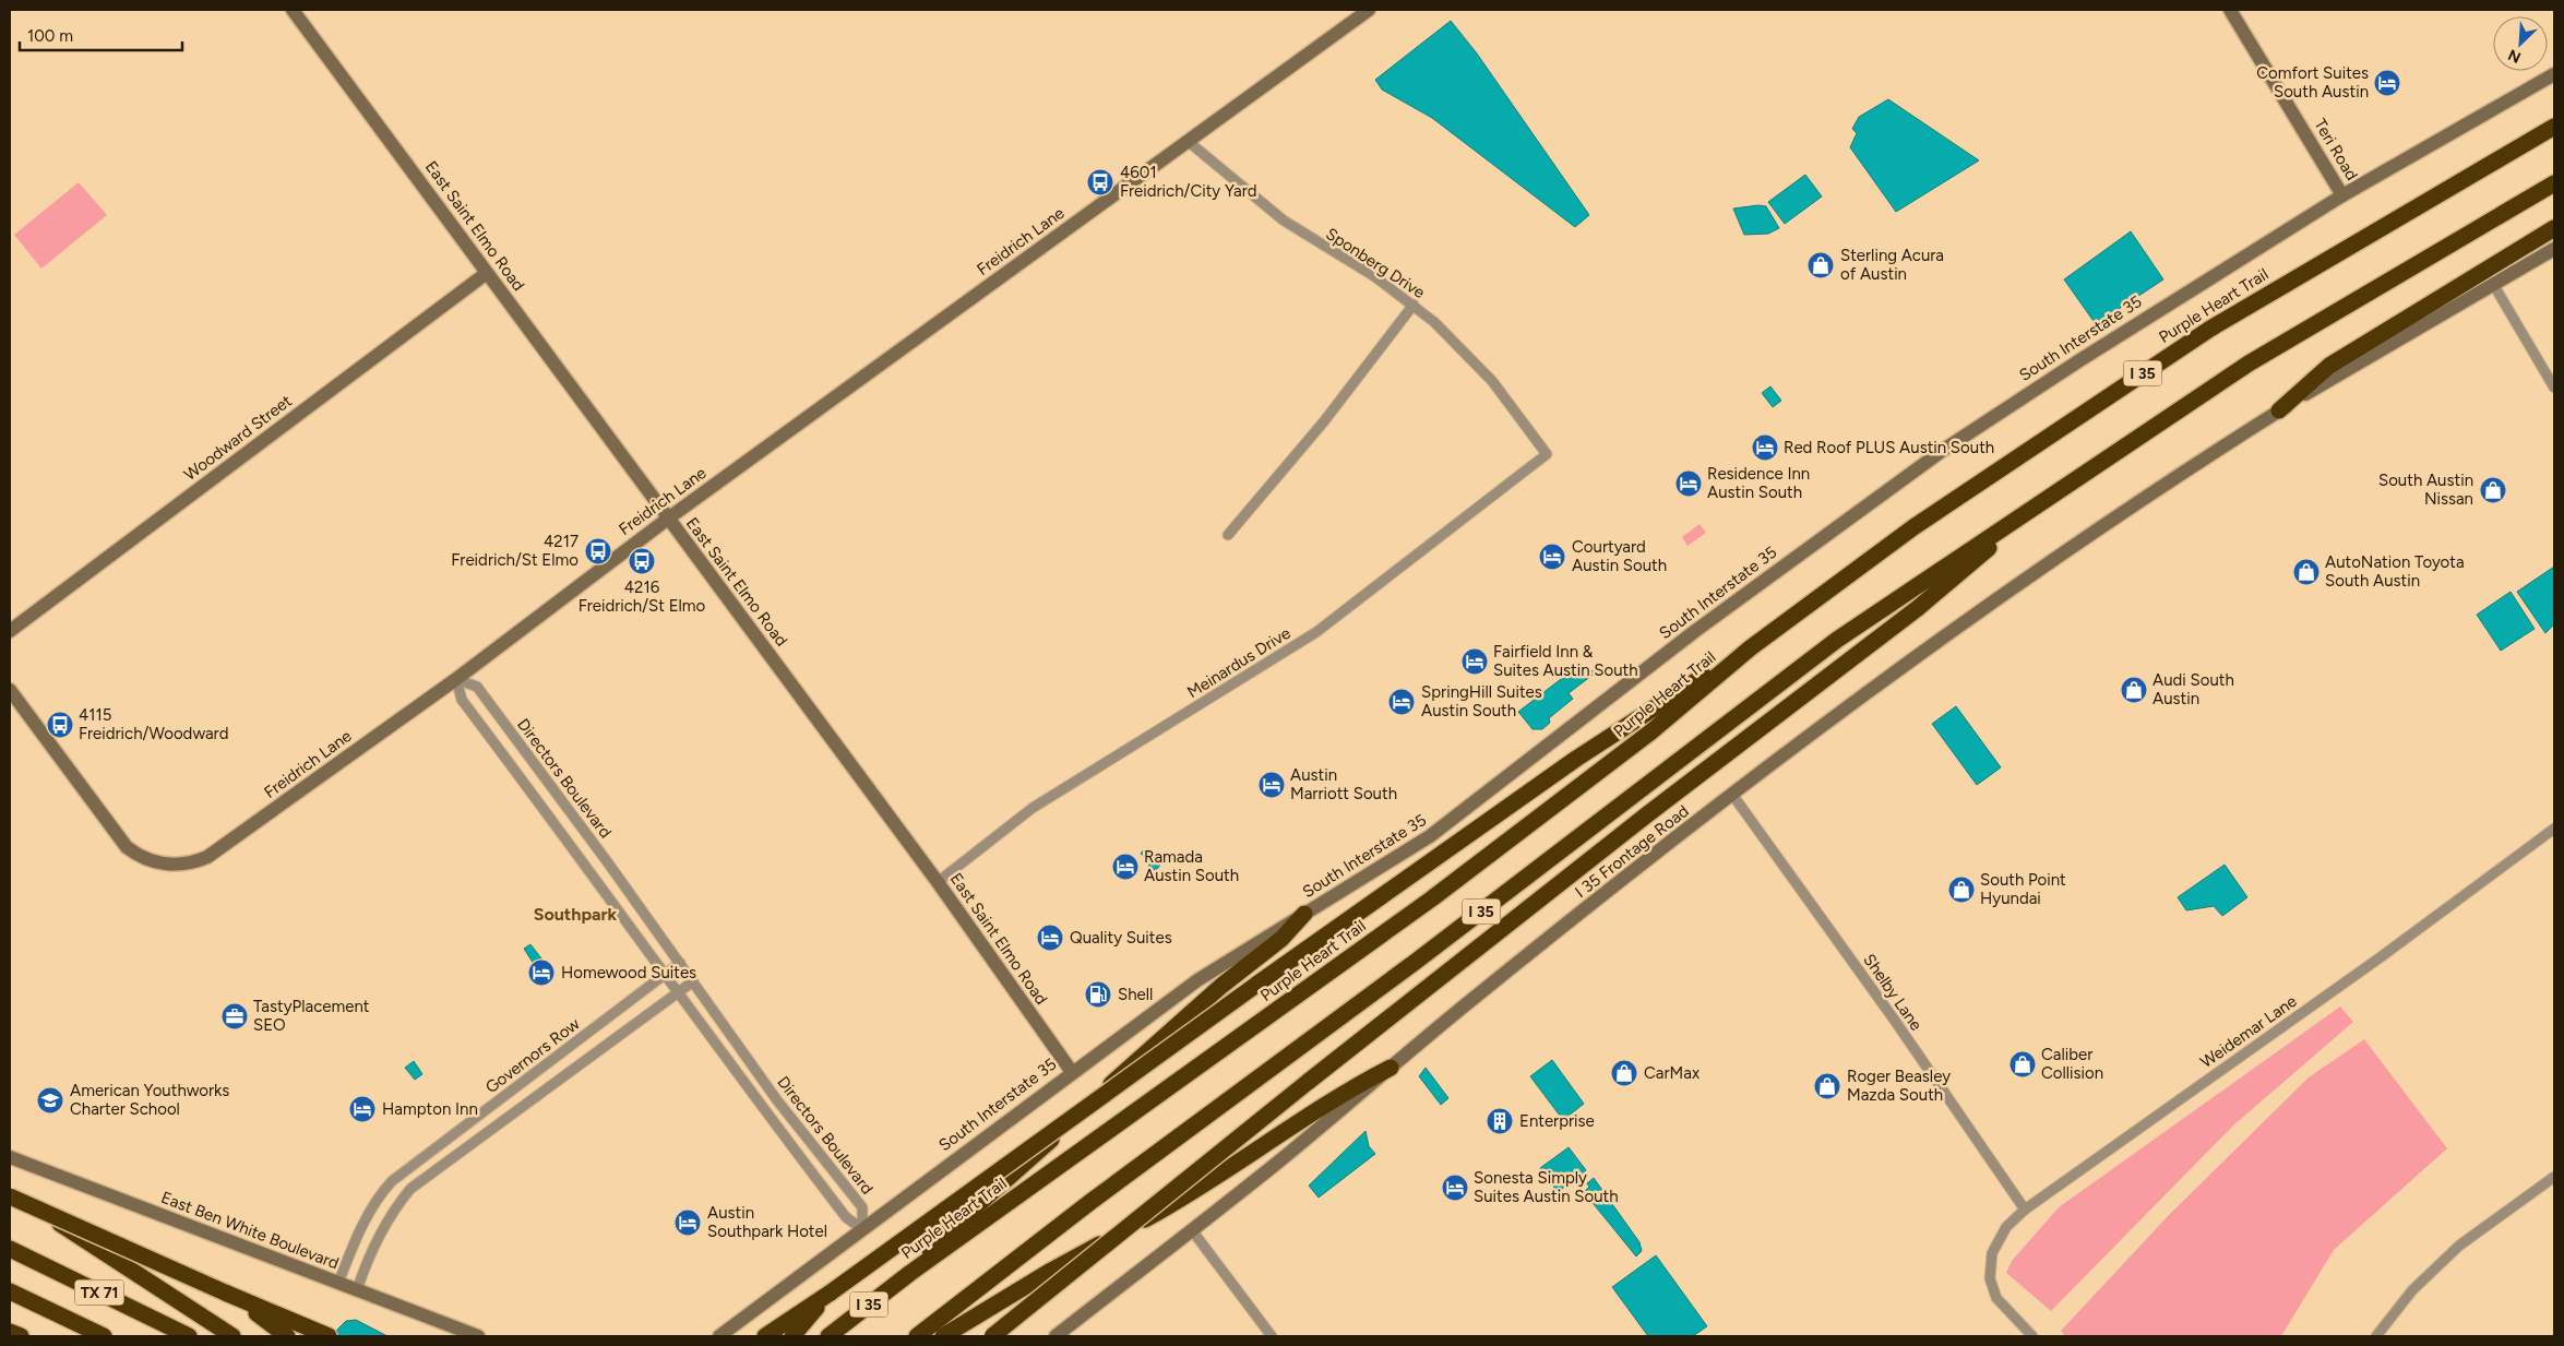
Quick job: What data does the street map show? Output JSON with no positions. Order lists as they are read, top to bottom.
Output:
{
  "streets": {
    "highway": ["Purple Heart Trail", "I 35", "TX 71"],
    "main road": [
      "Teri Road",
      "East Saint Elmo Road",
      "Freidrich Lane",
      "South Interstate 35",
      "Woodward Street",
      "I 35 Frontage Road",
      "East Ben White Boulevard"
    ],
    "street": [
      "Sponberg Drive",
      "Meinardus Drive",
      "Directors Boulevard",
      "Shelby Lane",
      "Weidemar Lane",
      "Governors Row"
    ]
  },
  "crossings": [
    ["Teri Road", "South Interstate 35"],
    ["East Saint Elmo Road", "Freidrich Lane"],
    ["East Saint Elmo Road", "South Interstate 35"],
    ["East Saint Elmo Road", "Woodward Street"],
    ["East Saint Elmo Road", "Meinardus Drive"],
    ["Freidrich Lane", "Sponberg Drive"],
    ["Freidrich Lane", "Directors Boulevard"],
    ["Sponberg Drive", "Meinardus Drive"],
    ["South Interstate 35", "Directors Boulevard"],
    ["Directors Boulevard", "Governors Row"],
    ["I 35 Frontage Road", "Shelby Lane"],
    ["Shelby Lane", "Weidemar Lane"],
    ["Governors Row", "East Ben White Boulevard"]
  ],
  "districts": ["Southpark"],
  "places": {
    "hotel": [
      "Comfort Suites South Austin",
      "Red Roof PLUS Austin South",
      "Residence Inn Austin South",
      "Courtyard Austin South",
      "Fairfield Inn & Suites Austin South",
      "SpringHill Suites Austin South",
      "Austin Marriott South",
      "Ramada Austin South",
      "Quality Suites",
      "Homewood Suites",
      "Hampton Inn",
      "Sonesta Simply Suites Austin South",
      "Austin Southpark Hotel"
    ],
    "bus stop": [
      "4601 Freidrich/City Yard",
      "4217 Freidrich/St Elmo",
      "4216 Freidrich/St Elmo",
      "4115 Freidrich/Woodward"
    ],
    "shop": [
      "Sterling Acura of Austin",
      "South Austin Nissan",
      "AutoNation Toyota South Austin",
      "Audi South Austin",
      "South Point Hyundai",
      "Caliber Collision",
      "CarMax",
      "Roger Beasley Mazda South"
    ],
    "fuel station": ["Shell"],
    "office": ["TastyPlacement SEO"],
    "school or university": ["American Youthworks Charter School"],
    "building": ["Enterprise"]
  },
  "scale_bar": "100 m",
  "north": "bottom left"
}
